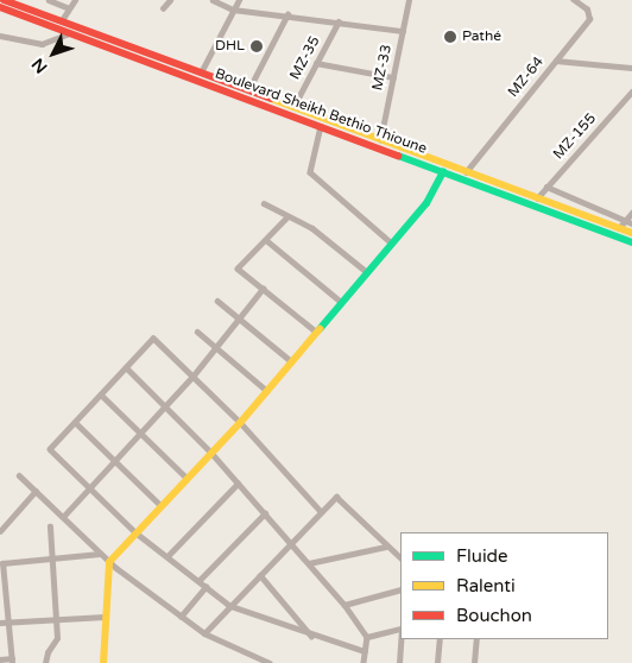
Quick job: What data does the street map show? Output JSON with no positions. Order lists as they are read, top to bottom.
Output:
{
  "streets": {
    "main road": ["Boulevard Sheikh Bethio Thioune"],
    "street": [
      "MZ-35",
      "MZ-33",
      "MZ-64",
      "MZ-155"
    ]
  },
  "crossings": [
    ["MZ-35", "Boulevard Sheikh Bethio Thioune"],
    ["MZ-33", "Boulevard Sheikh Bethio Thioune"],
    ["MZ-64", "Boulevard Sheikh Bethio Thioune"],
    ["Boulevard Sheikh Bethio Thioune", "MZ-155"]
  ],
  "places": ["Pathé", "DHL"],
  "legend": ["Fluide", "Ralenti", "Bouchon"],
  "north": "bottom left"
}
